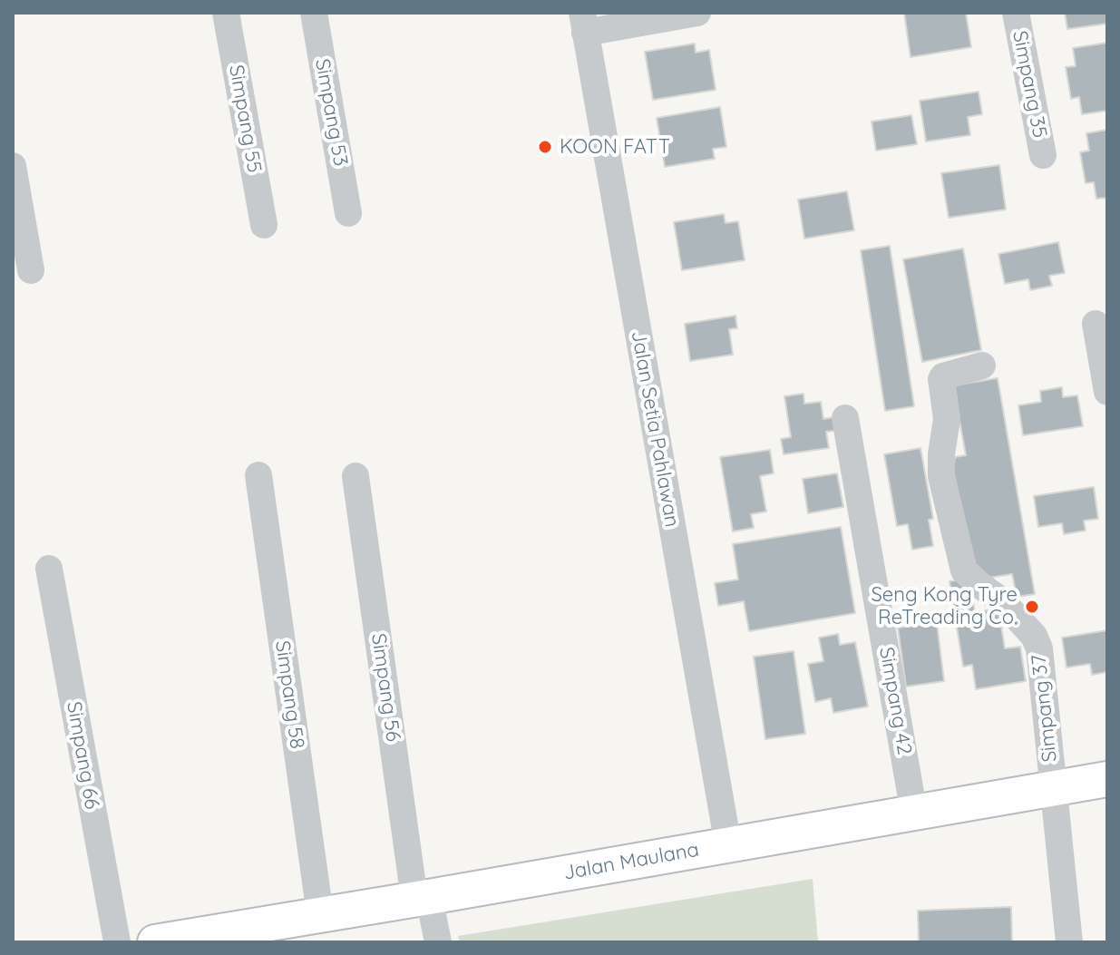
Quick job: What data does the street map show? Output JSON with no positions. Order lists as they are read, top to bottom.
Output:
{
  "streets": {
    "main road": ["Jalan Maulana"],
    "street": [
      "Simpang 35",
      "Simpang 53",
      "Simpang 55",
      "Jalan Setia Pahlawan",
      "Simpang 56",
      "Simpang 58",
      "Simpang 42",
      "Simpang 37",
      "Simpang 66"
    ]
  },
  "crossings": [
    ["Jalan Setia Pahlawan", "Jalan Maulana"],
    ["Simpang 56", "Jalan Maulana"],
    ["Simpang 58", "Jalan Maulana"],
    ["Simpang 42", "Jalan Maulana"],
    ["Simpang 37", "Jalan Maulana"]
  ],
  "places": ["KOON FATT", "Seng Kong Tyre ReTreading Co."]
}
